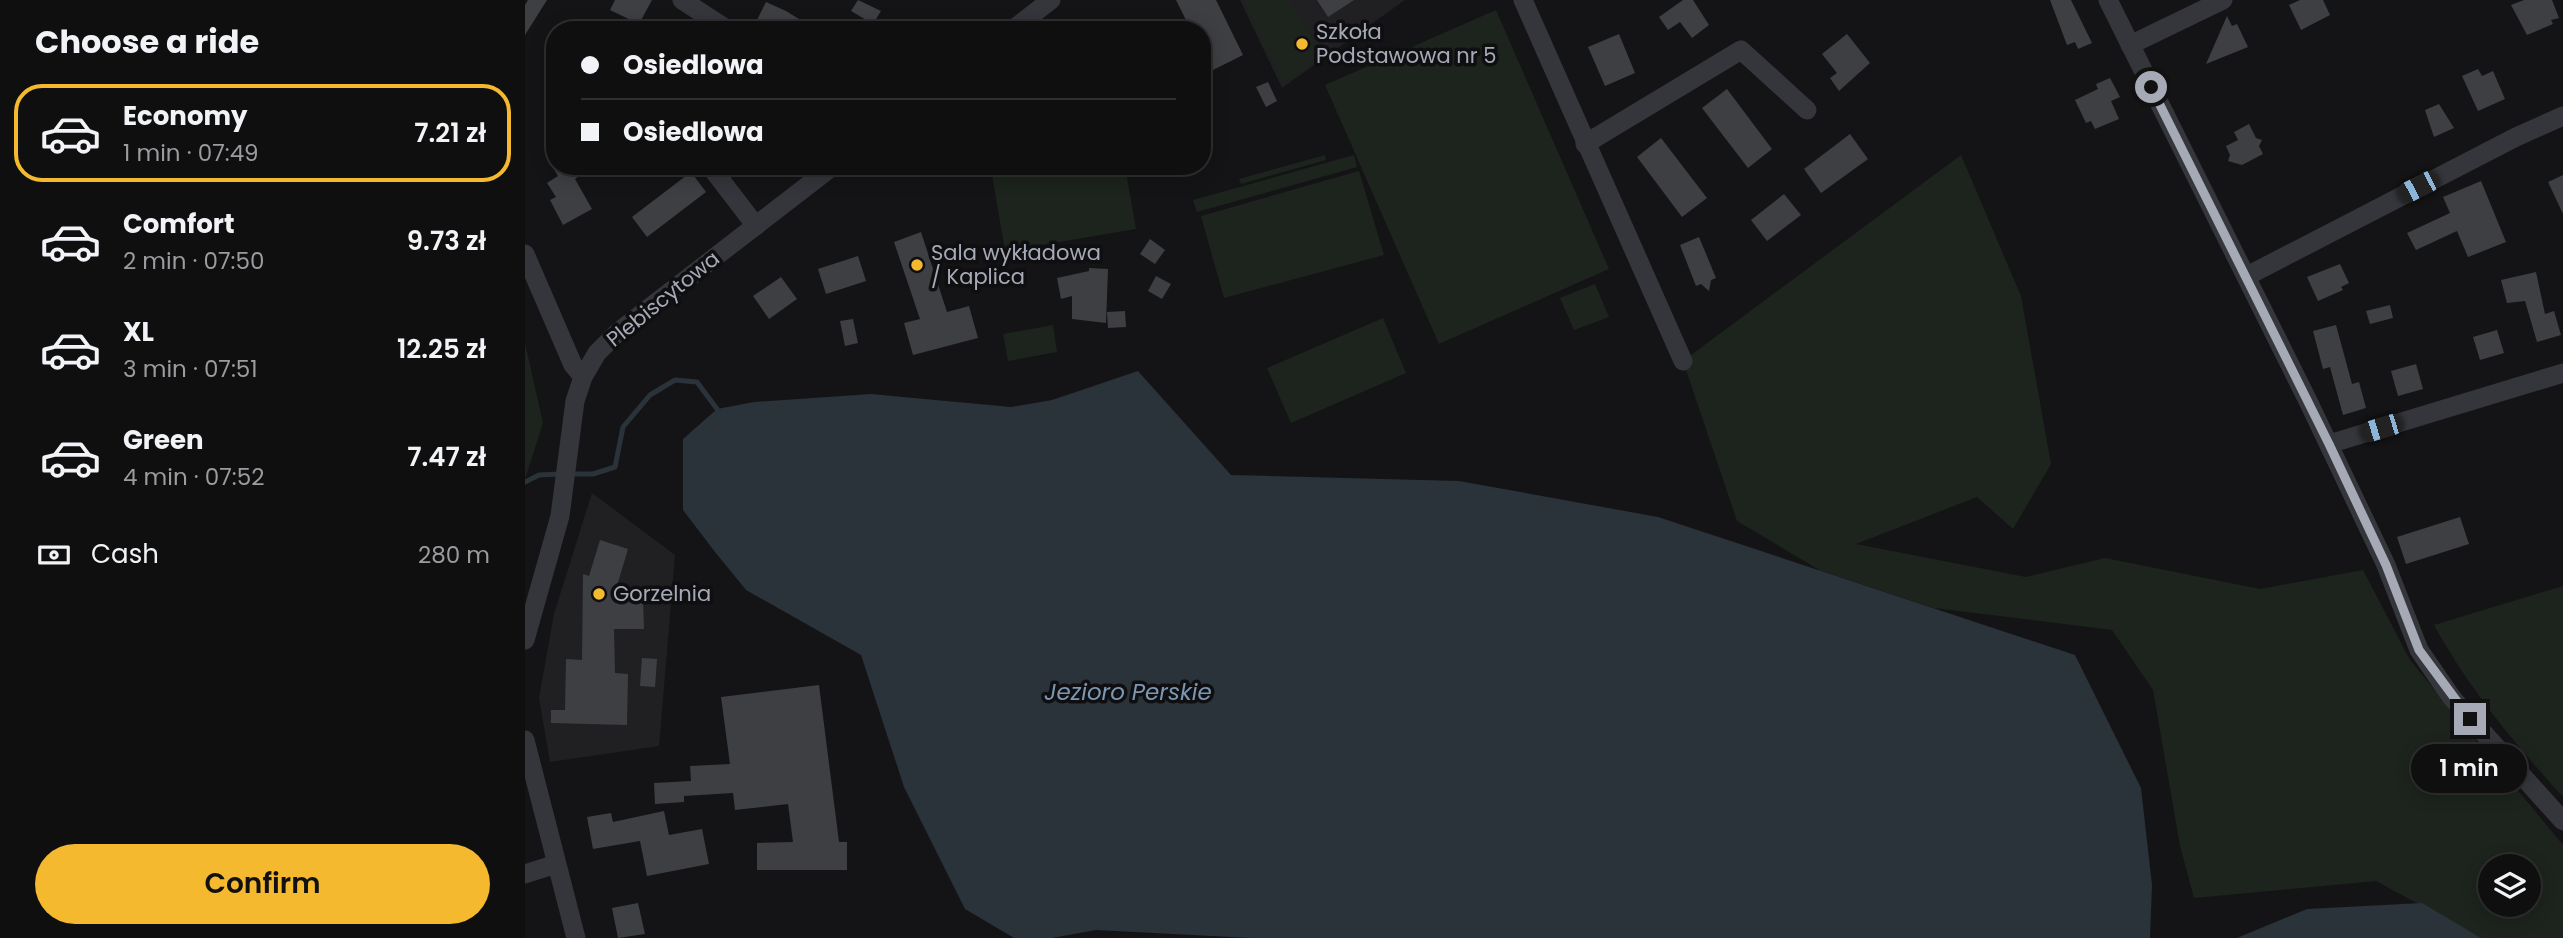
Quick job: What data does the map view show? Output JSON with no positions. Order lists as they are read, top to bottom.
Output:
{
  "streets": {
    "street": ["Plebiscytowa"]
  },
  "water": ["Jezioro Perskie"],
  "places": ["Szkoła Podstawowa nr 5", "Sala wykładowa / Kaplica", "Gorzelnia"],
  "page": {
    "heading": "Choose a ride",
    "banner": ["Osiedlowa", "Osiedlowa"],
    "list": [
      {
        "name": "Economy",
        "note": "1 min · 07:49",
        "value": "7.21 zł"
      },
      {
        "name": "Comfort",
        "note": "2 min · 07:50",
        "value": "9.73 zł"
      },
      {
        "name": "XL",
        "note": "3 min · 07:51",
        "value": "12.25 zł"
      },
      {
        "name": "Green",
        "note": "4 min · 07:52",
        "value": "7.47 zł"
      }
    ],
    "pay": ["Cash", "280 m"],
    "bubble": "1 min",
    "buttons": "Confirm"
  }
}
